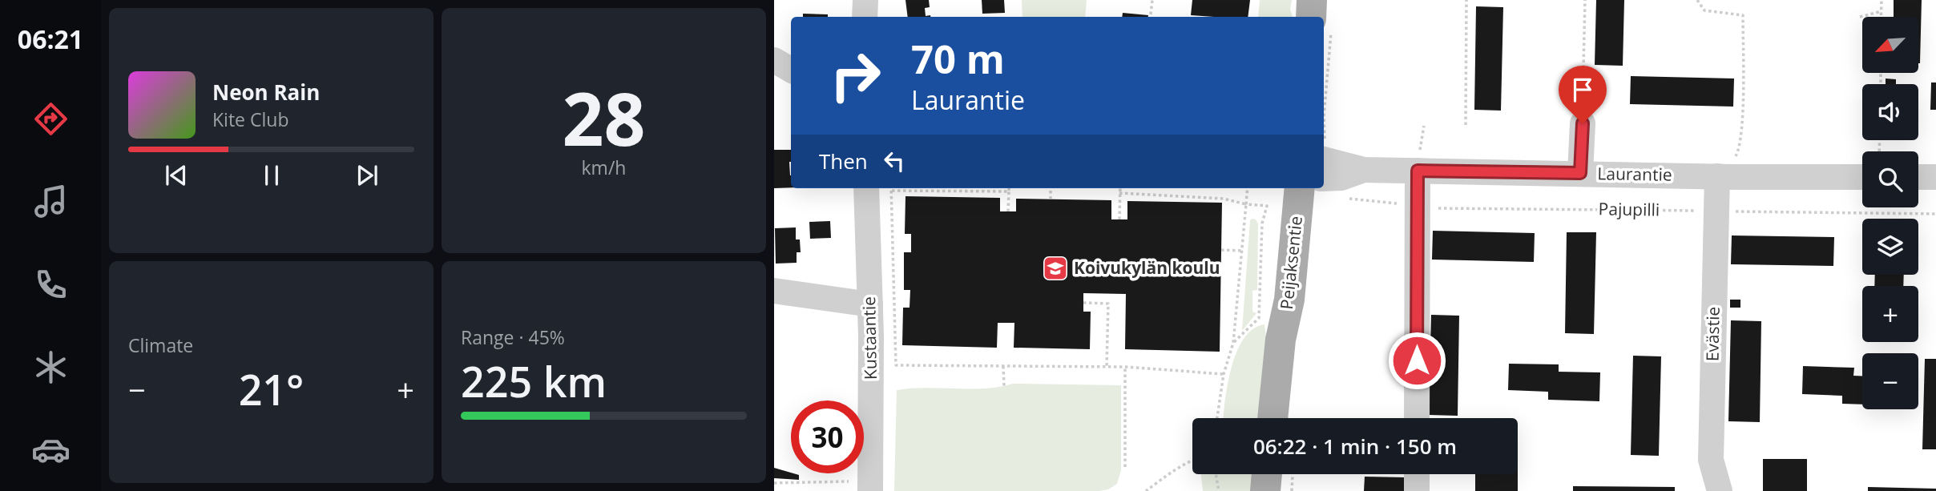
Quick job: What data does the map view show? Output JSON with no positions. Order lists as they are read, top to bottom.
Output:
{
  "streets": {
    "main road": ["Peijaksentie"],
    "street": ["Laurantie", "Evästie", "Kustaantie"],
    "path": ["Pajupilli"]
  },
  "crossings": [
    ["Laurantie", "Evästie"],
    ["Pajupilli", "Evästie"]
  ],
  "places": {
    "school or university": ["Koivukylän koulu"]
  },
  "north": "bottom left",
  "page": {
    "tabs": "06:21",
    "tile": [
      ["28", "km/h"],
      "Climate",
      ["Range · 45%", "225 km"]
    ],
    "map_buttons": ["+", "−"],
    "turn": ["70 m", "Laurantie"],
    "song": ["Neon Rain", "Kite Club"],
    "then": "Then",
    "heat": ["−", "21°", "+"],
    "limit": "30",
    "trip": "06:22 · 1 min · 150 m"
  }
}
